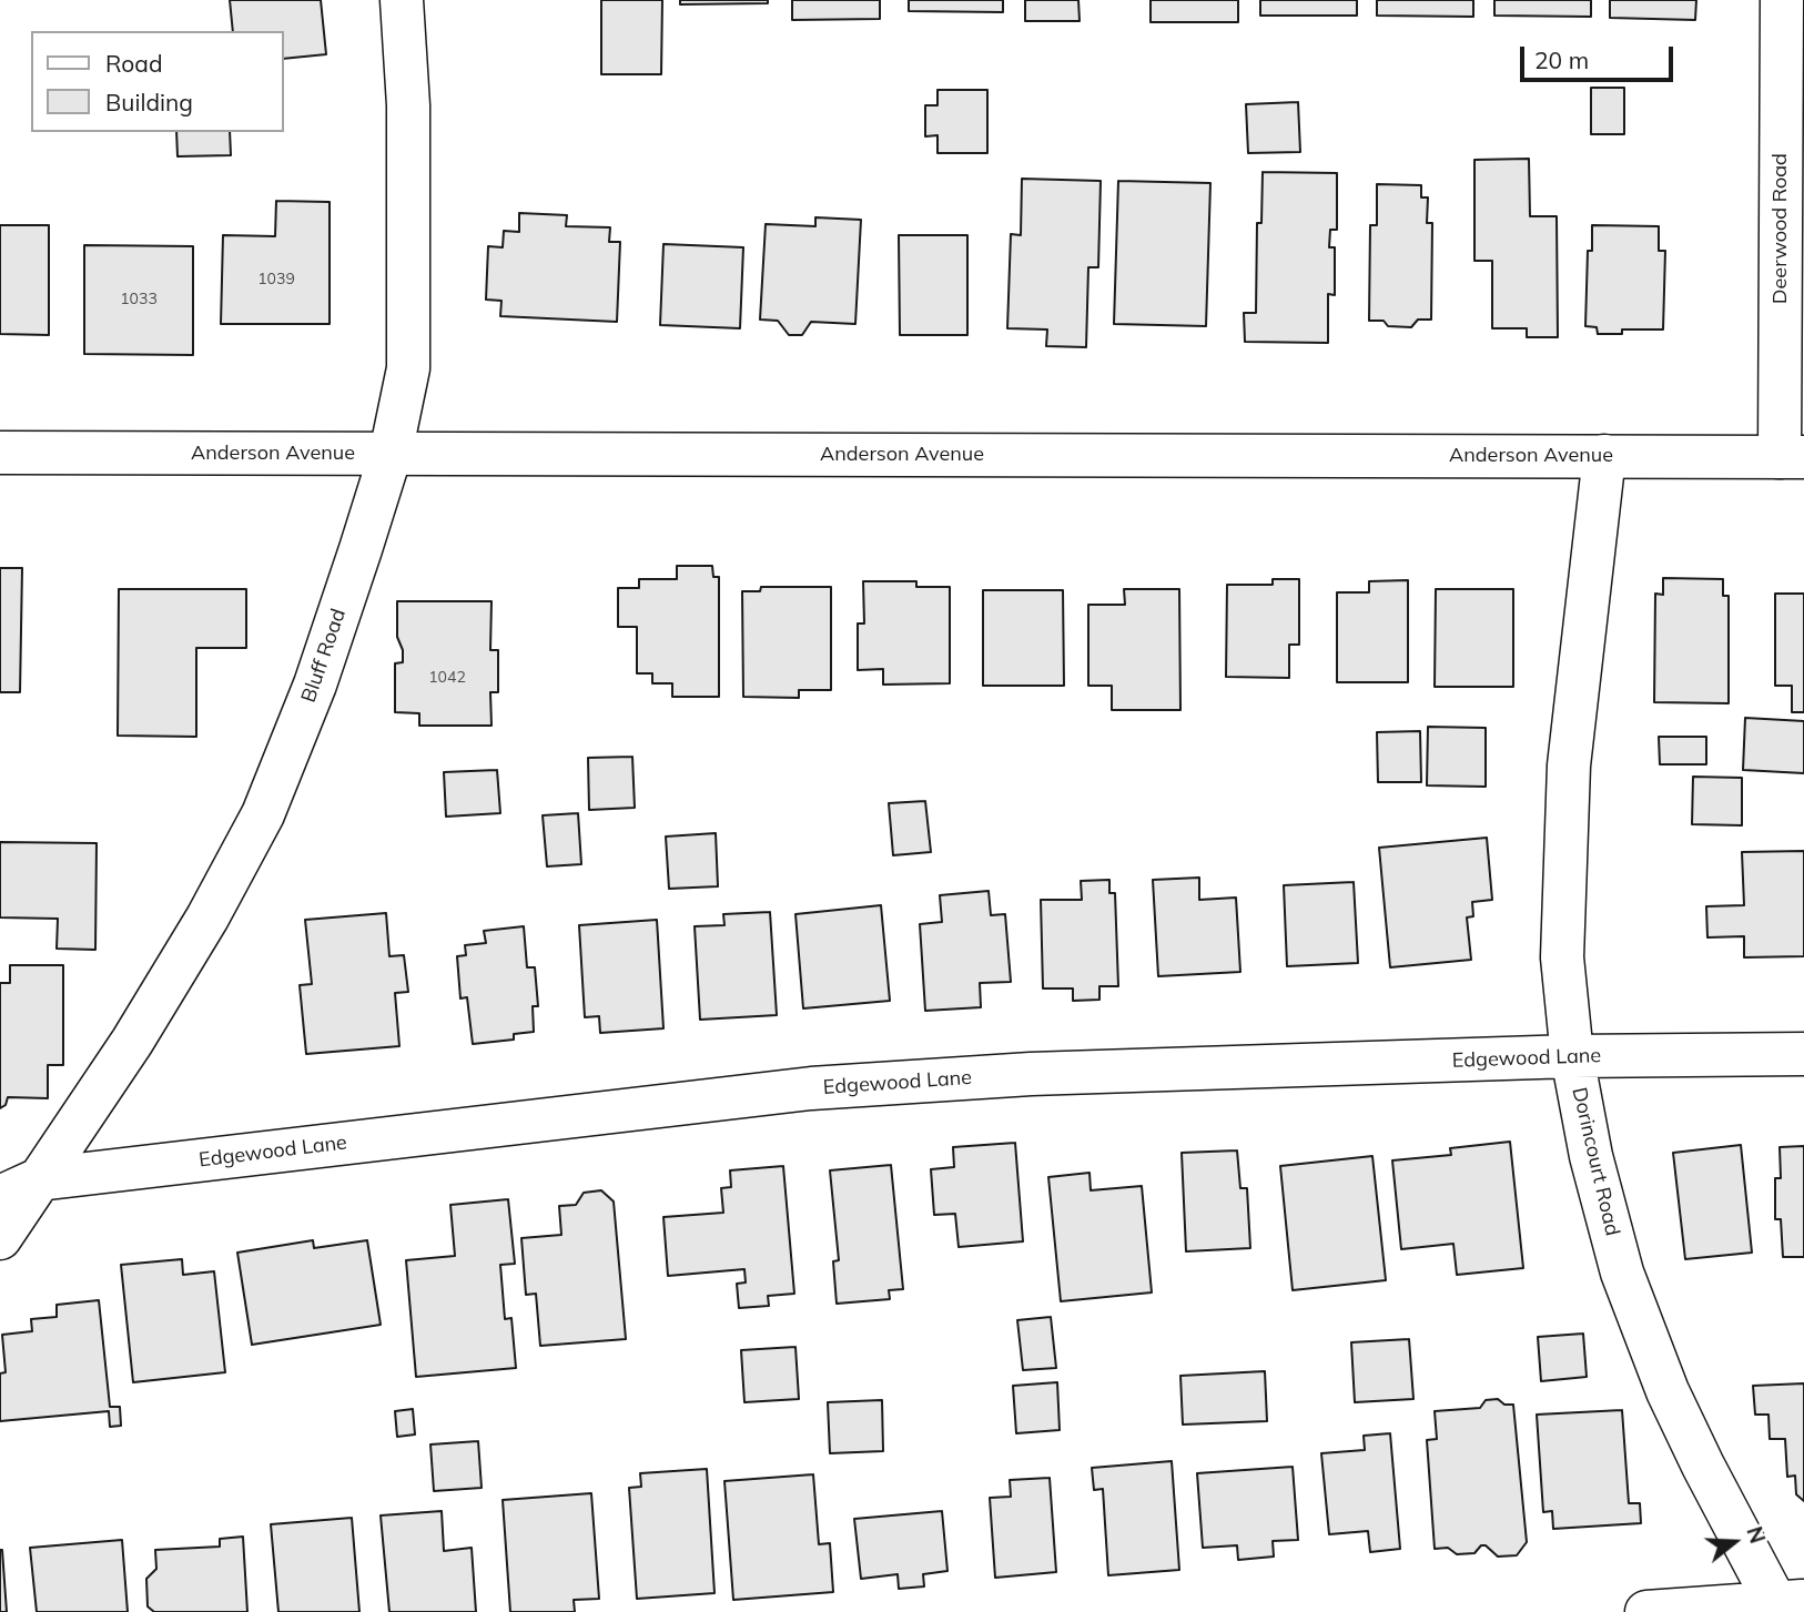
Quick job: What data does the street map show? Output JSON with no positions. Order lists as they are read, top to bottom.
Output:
{
  "streets": {
    "street": [
      "Deerwood Road",
      "Anderson Avenue",
      "Bluff Road",
      "Edgewood Lane",
      "Dorincourt Road"
    ]
  },
  "crossings": [
    ["Deerwood Road", "Anderson Avenue"],
    ["Anderson Avenue", "Bluff Road"],
    ["Anderson Avenue", "Dorincourt Road"],
    ["Bluff Road", "Edgewood Lane"],
    ["Edgewood Lane", "Dorincourt Road"]
  ],
  "house_numbers": ["1039", "1033", "1042"],
  "legend": ["Road", "Building"],
  "scale_bar": "20 m",
  "north": "right"
}
